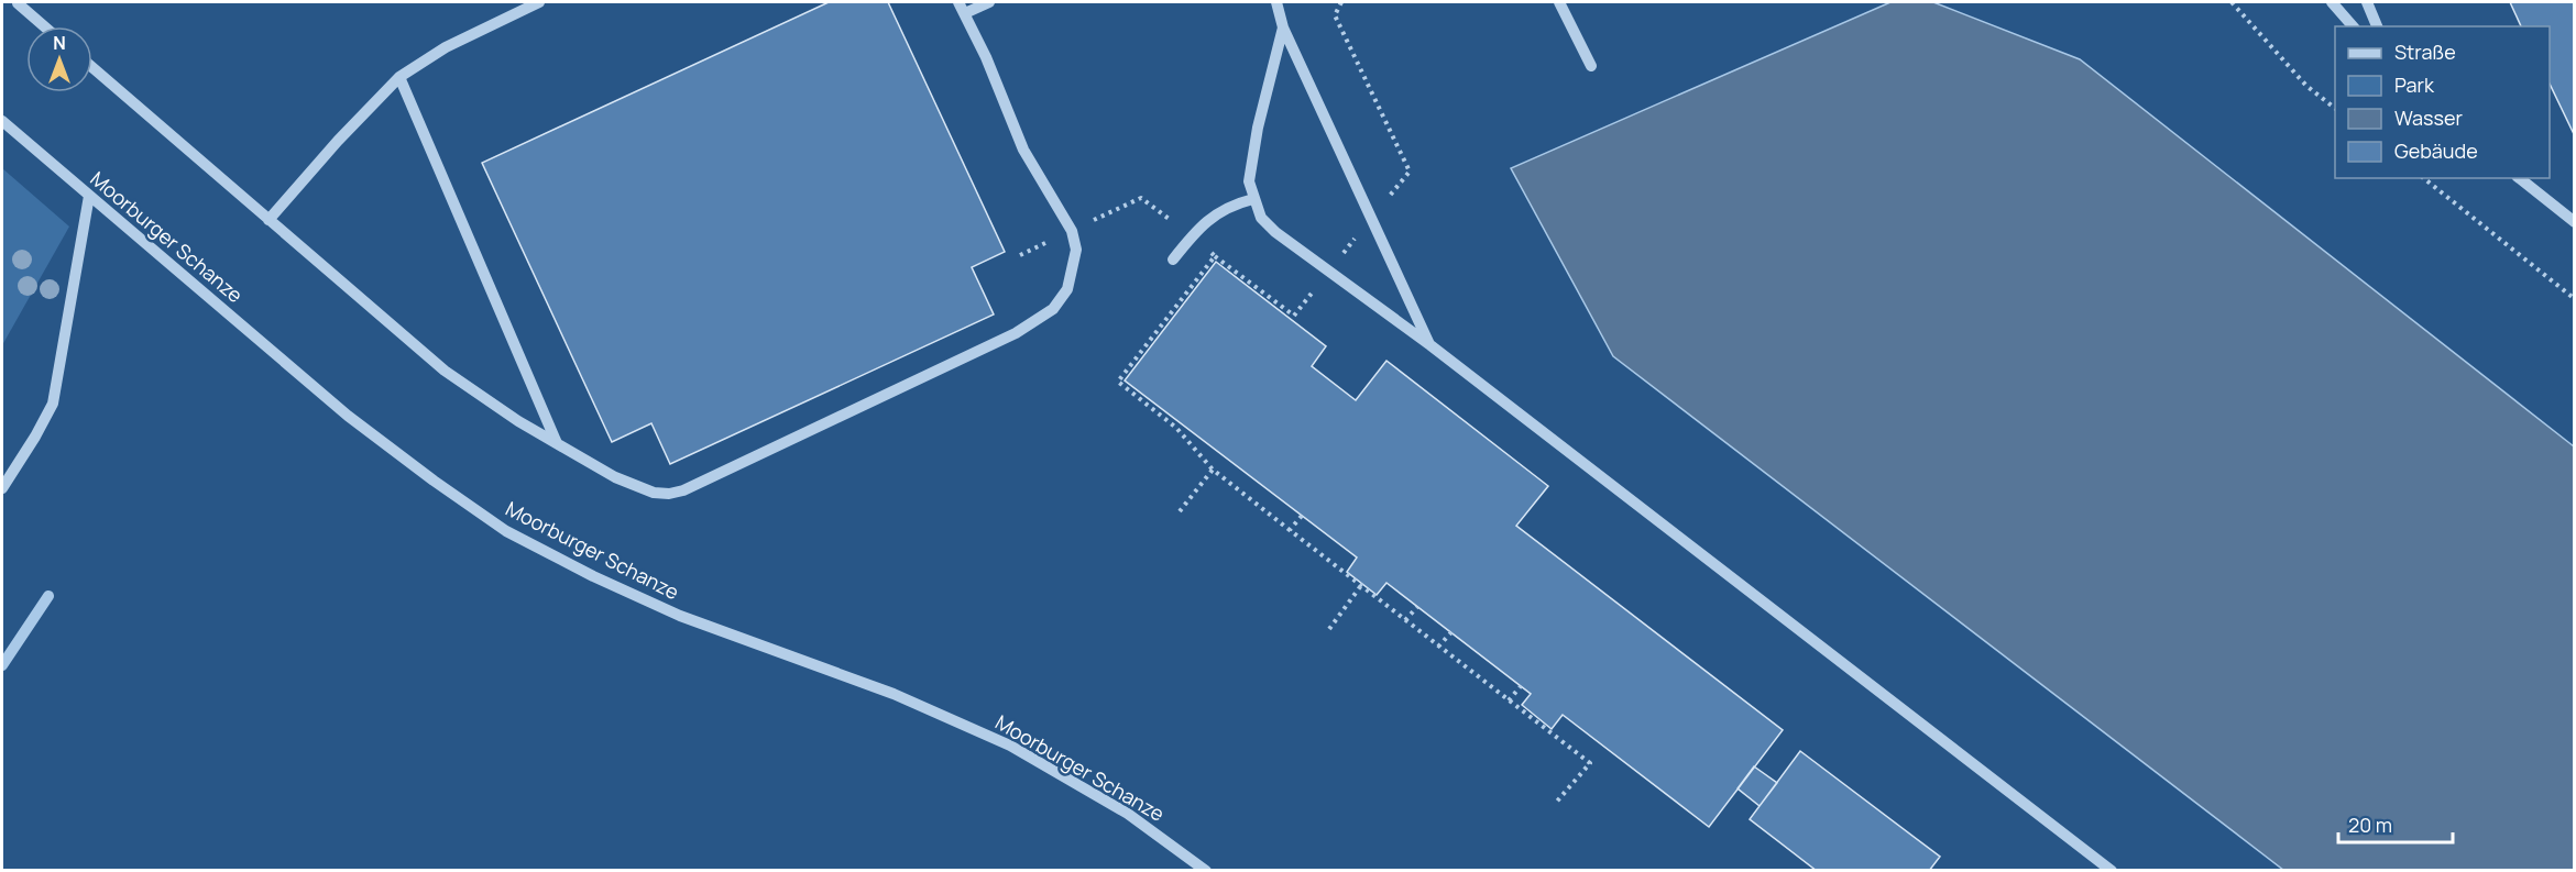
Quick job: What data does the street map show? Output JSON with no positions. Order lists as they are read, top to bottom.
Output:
{
  "streets": {
    "street": ["Moorburger Schanze"]
  },
  "legend": [
    "Straße",
    "Park",
    "Wasser",
    "Gebäude"
  ],
  "scale_bar": "20 m",
  "north": "top"
}
